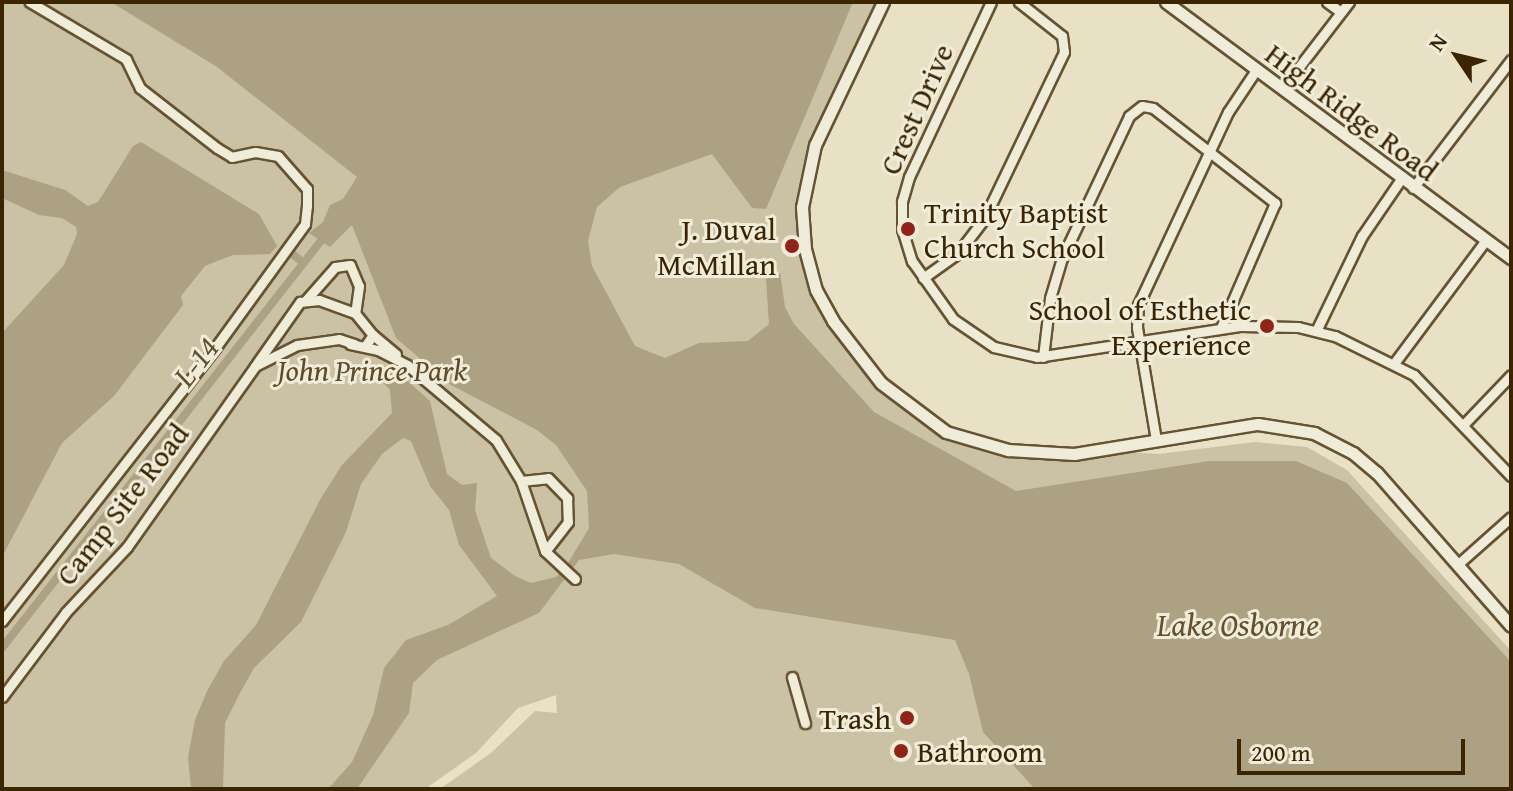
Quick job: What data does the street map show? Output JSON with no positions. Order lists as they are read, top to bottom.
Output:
{
  "streets": {
    "street": ["Crest Drive", "High Ridge Road", "Camp Site Road"]
  },
  "water": ["L-14", "Lake Osborne"],
  "parks": ["John Prince Park"],
  "places": [
    "Trinity Baptist Church School",
    "J. Duval McMillan",
    "School of Esthetic Experience",
    "Trash",
    "Bathroom"
  ],
  "scale_bar": "200 m",
  "north": "top left"
}
